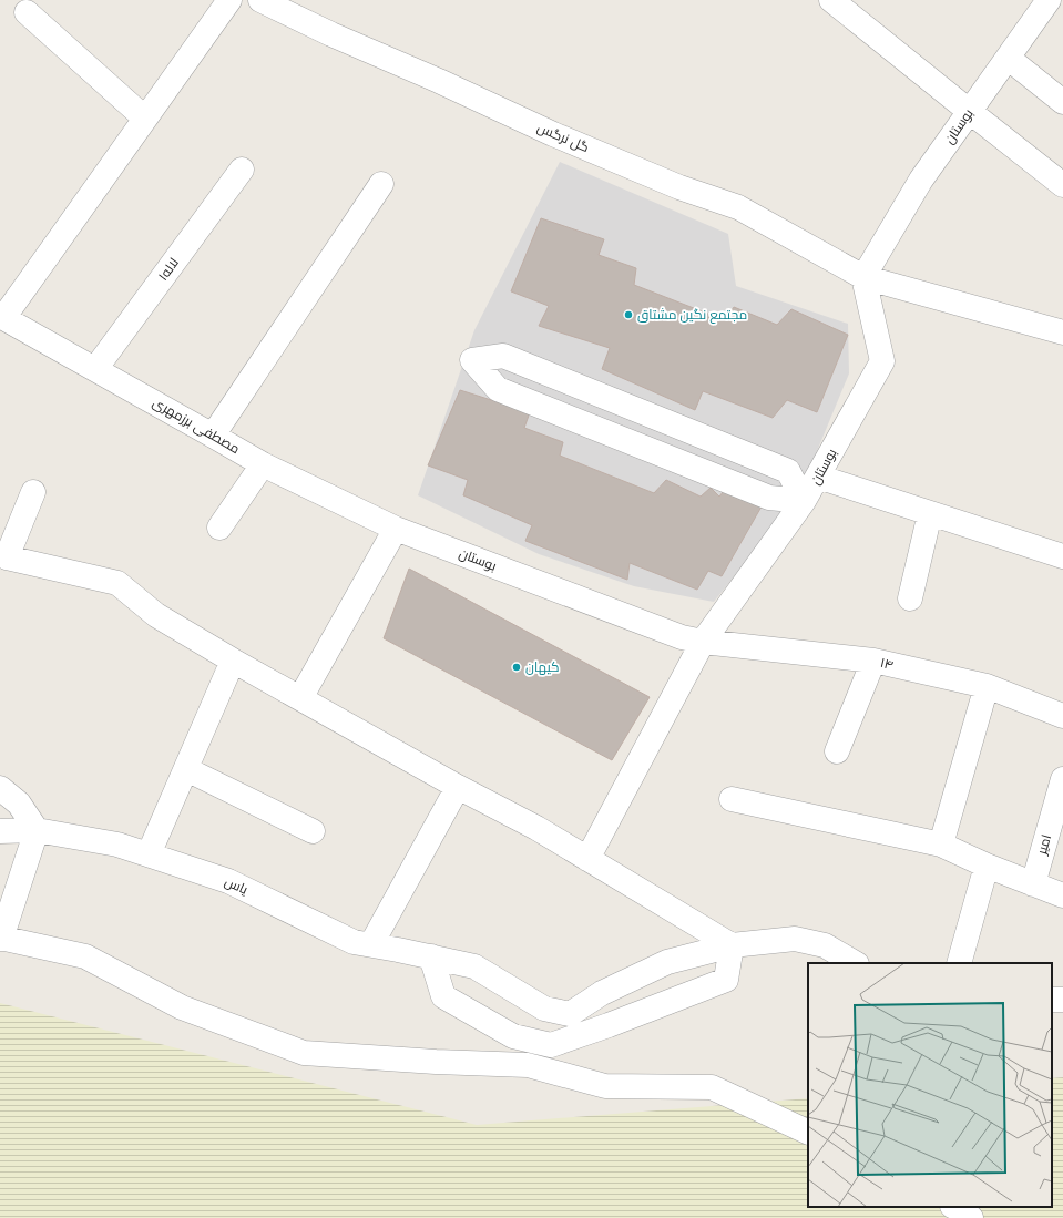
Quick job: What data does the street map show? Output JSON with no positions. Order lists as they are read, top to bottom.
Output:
{
  "streets": {
    "street": [
      "بوستان",
      "گل نرگس",
      "لاله۱",
      "مصطفی برزمهری",
      "۱۴",
      "امیر",
      "یاس"
    ]
  },
  "crossings": [
    ["بوستان", "گل نرگس"],
    ["بوستان", "مصطفی برزمهری"],
    ["بوستان", "۱۴"],
    ["لاله۱", "مصطفی برزمهری"]
  ],
  "places": ["مجتمع نگین مشتاق", "کیهان"]
}
